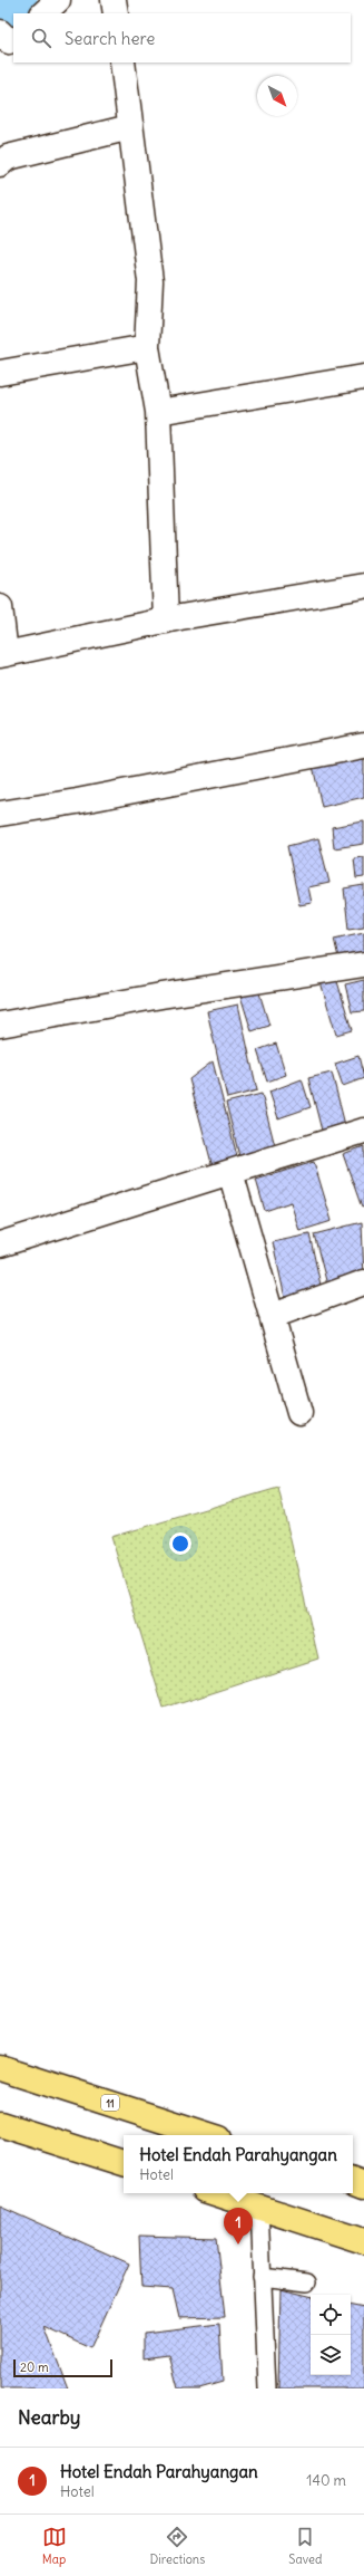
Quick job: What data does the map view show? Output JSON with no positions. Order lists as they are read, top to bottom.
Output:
{
  "streets": {
    "highway": ["11"]
  },
  "scale_bar": "20 m",
  "north": "bottom right",
  "page": {
    "search": "Search here",
    "popup": ["Hotel Endah Parahyangan", "Hotel"],
    "pins": "1",
    "scale": "20 m",
    "heading": "Nearby",
    "list": [
      {
        "mark": "1",
        "name": "Hotel Endah Parahyangan",
        "note": "Hotel",
        "value": "140 m"
      }
    ],
    "nav": ["Map", "Directions", "Saved"]
  }
}
